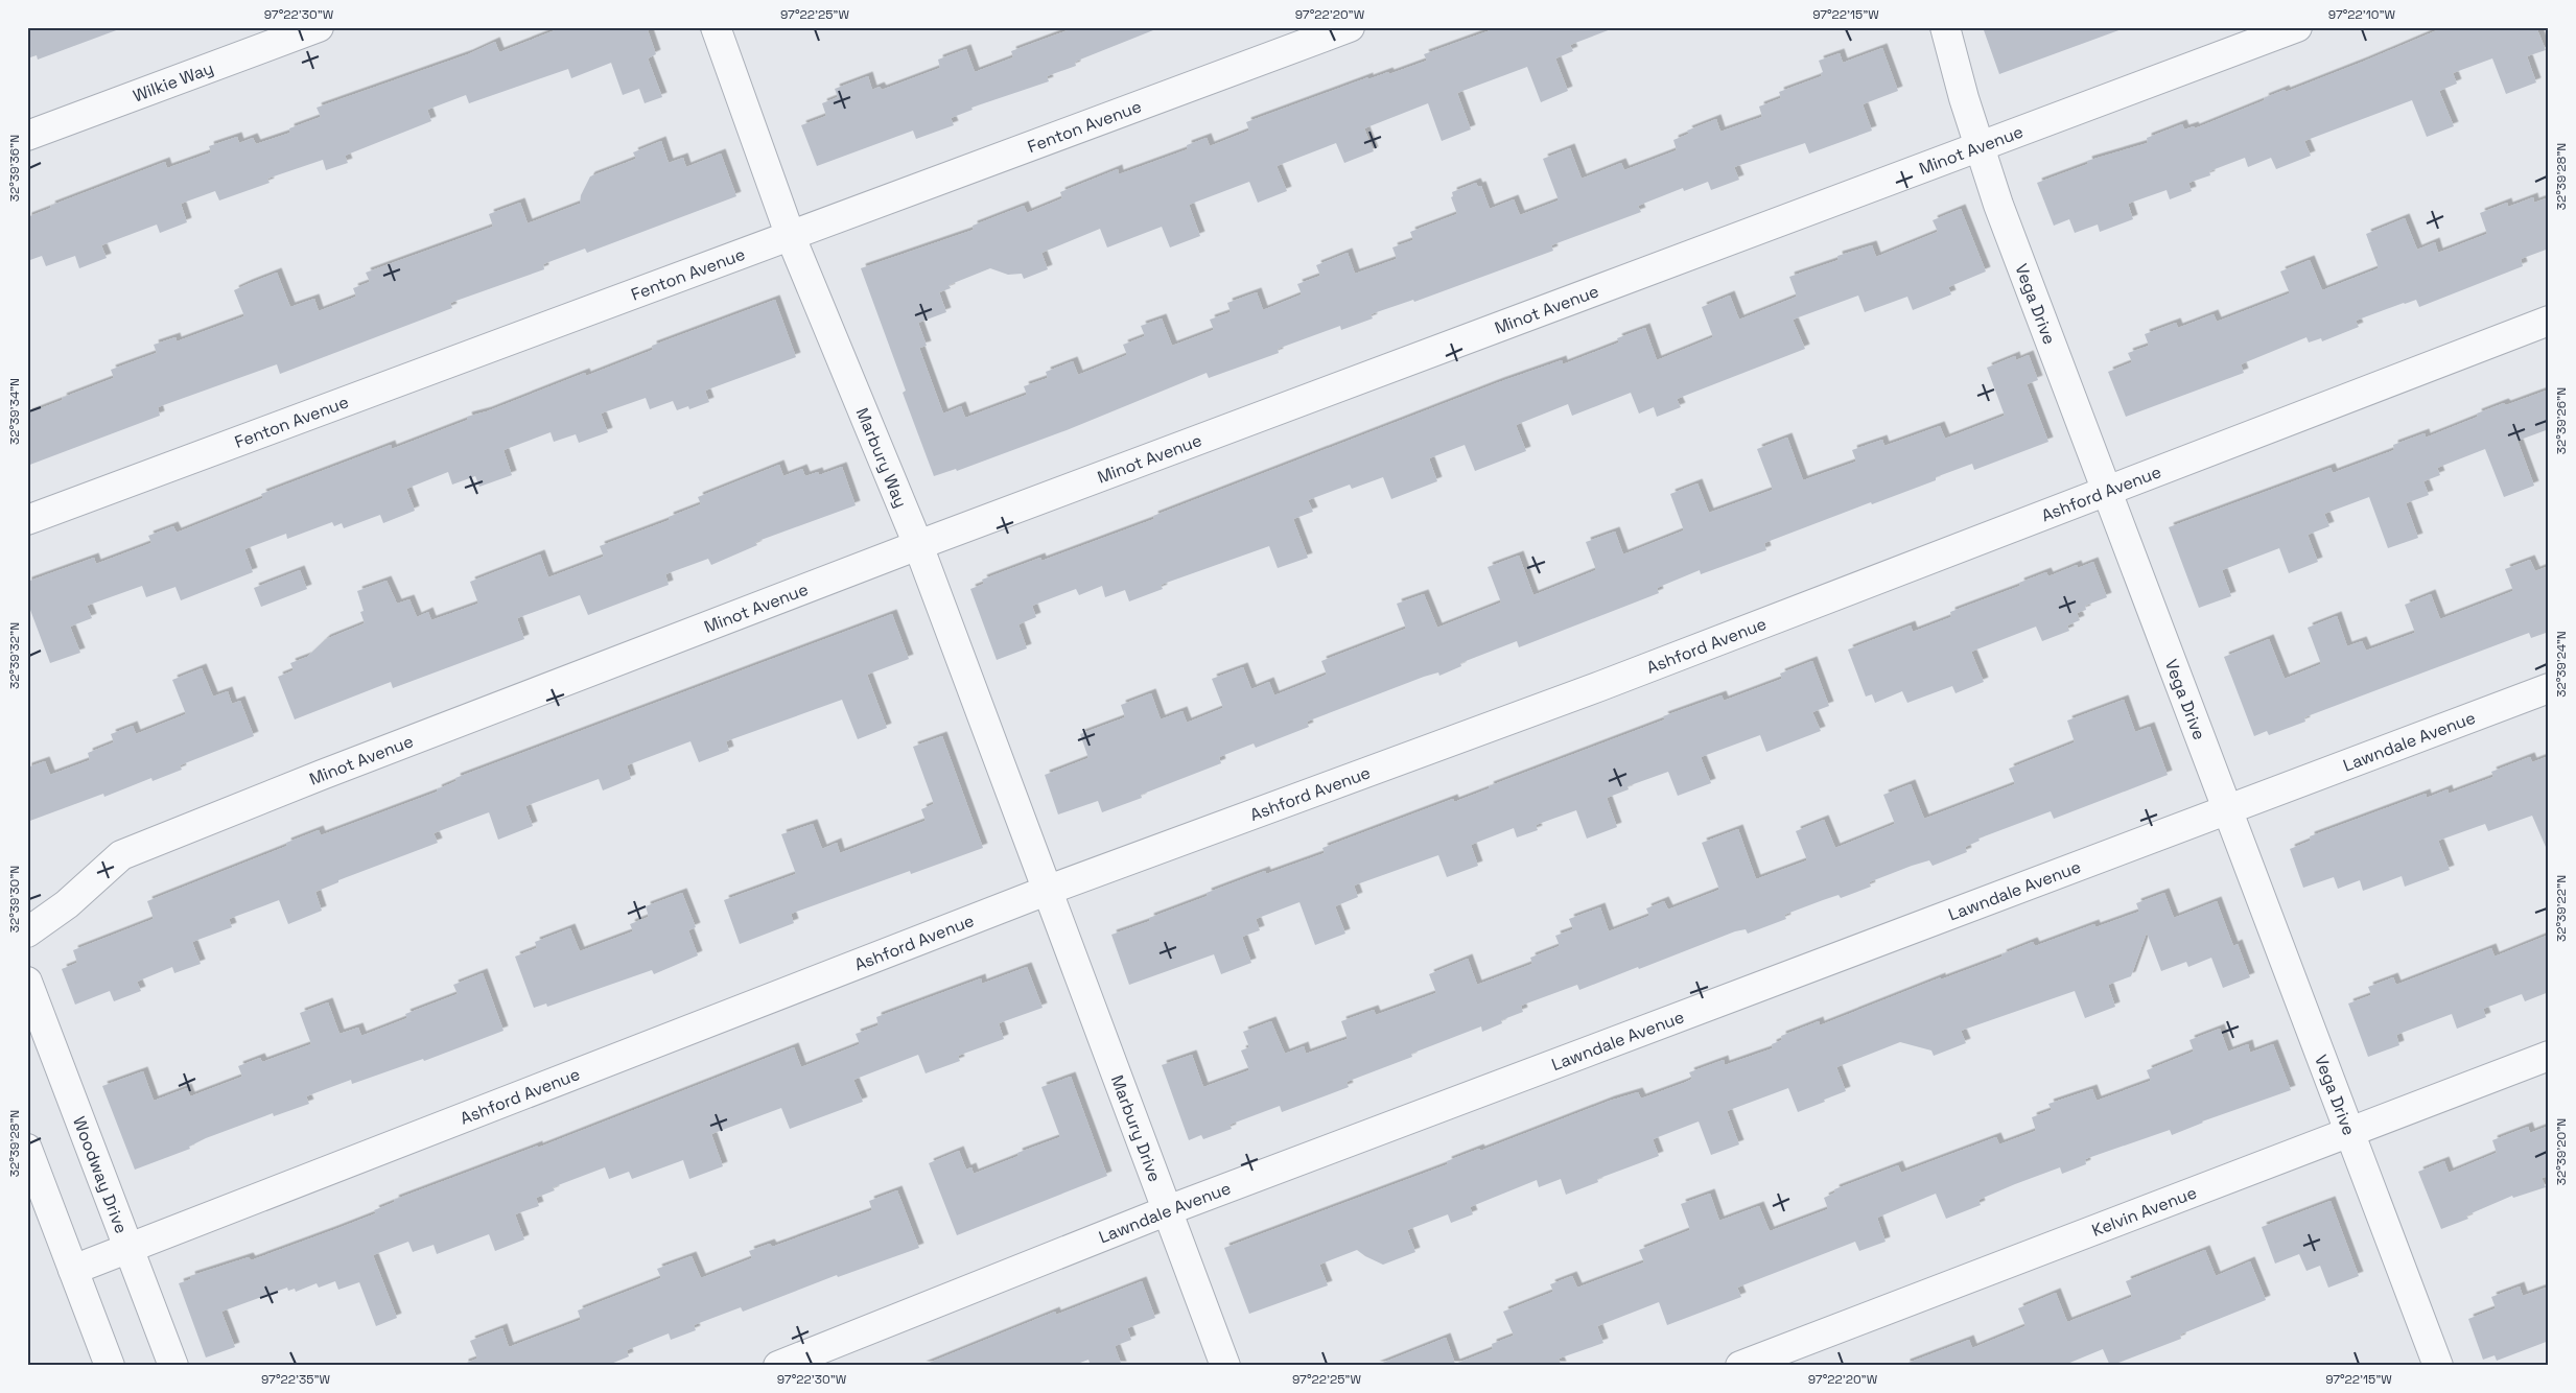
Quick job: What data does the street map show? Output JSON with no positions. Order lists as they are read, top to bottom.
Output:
{
  "streets": {
    "street": [
      "Wilkie Way",
      "Fenton Avenue",
      "Minot Avenue",
      "Vega Drive",
      "Marbury Way",
      "Ashford Avenue",
      "Lawndale Avenue",
      "Marbury Drive",
      "Woodway Drive",
      "Kelvin Avenue"
    ]
  },
  "crossings": [
    ["Fenton Avenue", "Marbury Way"],
    ["Minot Avenue", "Vega Drive"],
    ["Minot Avenue", "Marbury Way"],
    ["Vega Drive", "Ashford Avenue"],
    ["Vega Drive", "Lawndale Avenue"],
    ["Vega Drive", "Kelvin Avenue"],
    ["Marbury Way", "Ashford Avenue"],
    ["Marbury Way", "Marbury Drive"],
    ["Ashford Avenue", "Marbury Drive"],
    ["Ashford Avenue", "Woodway Drive"],
    ["Lawndale Avenue", "Marbury Drive"]
  ],
  "coordinates": [
    "97°22'30\"W",
    "97°22'25\"W",
    "97°22'20\"W",
    "97°22'15\"W",
    "97°22'10\"W",
    "32°39'36\"N",
    "32°39'28\"N",
    "32°39'34\"N",
    "32°39'26\"N",
    "32°39'32\"N",
    "32°39'24\"N",
    "32°39'30\"N",
    "32°39'22\"N",
    "32°39'20\"N",
    "97°22'35\"W"
  ]
}
